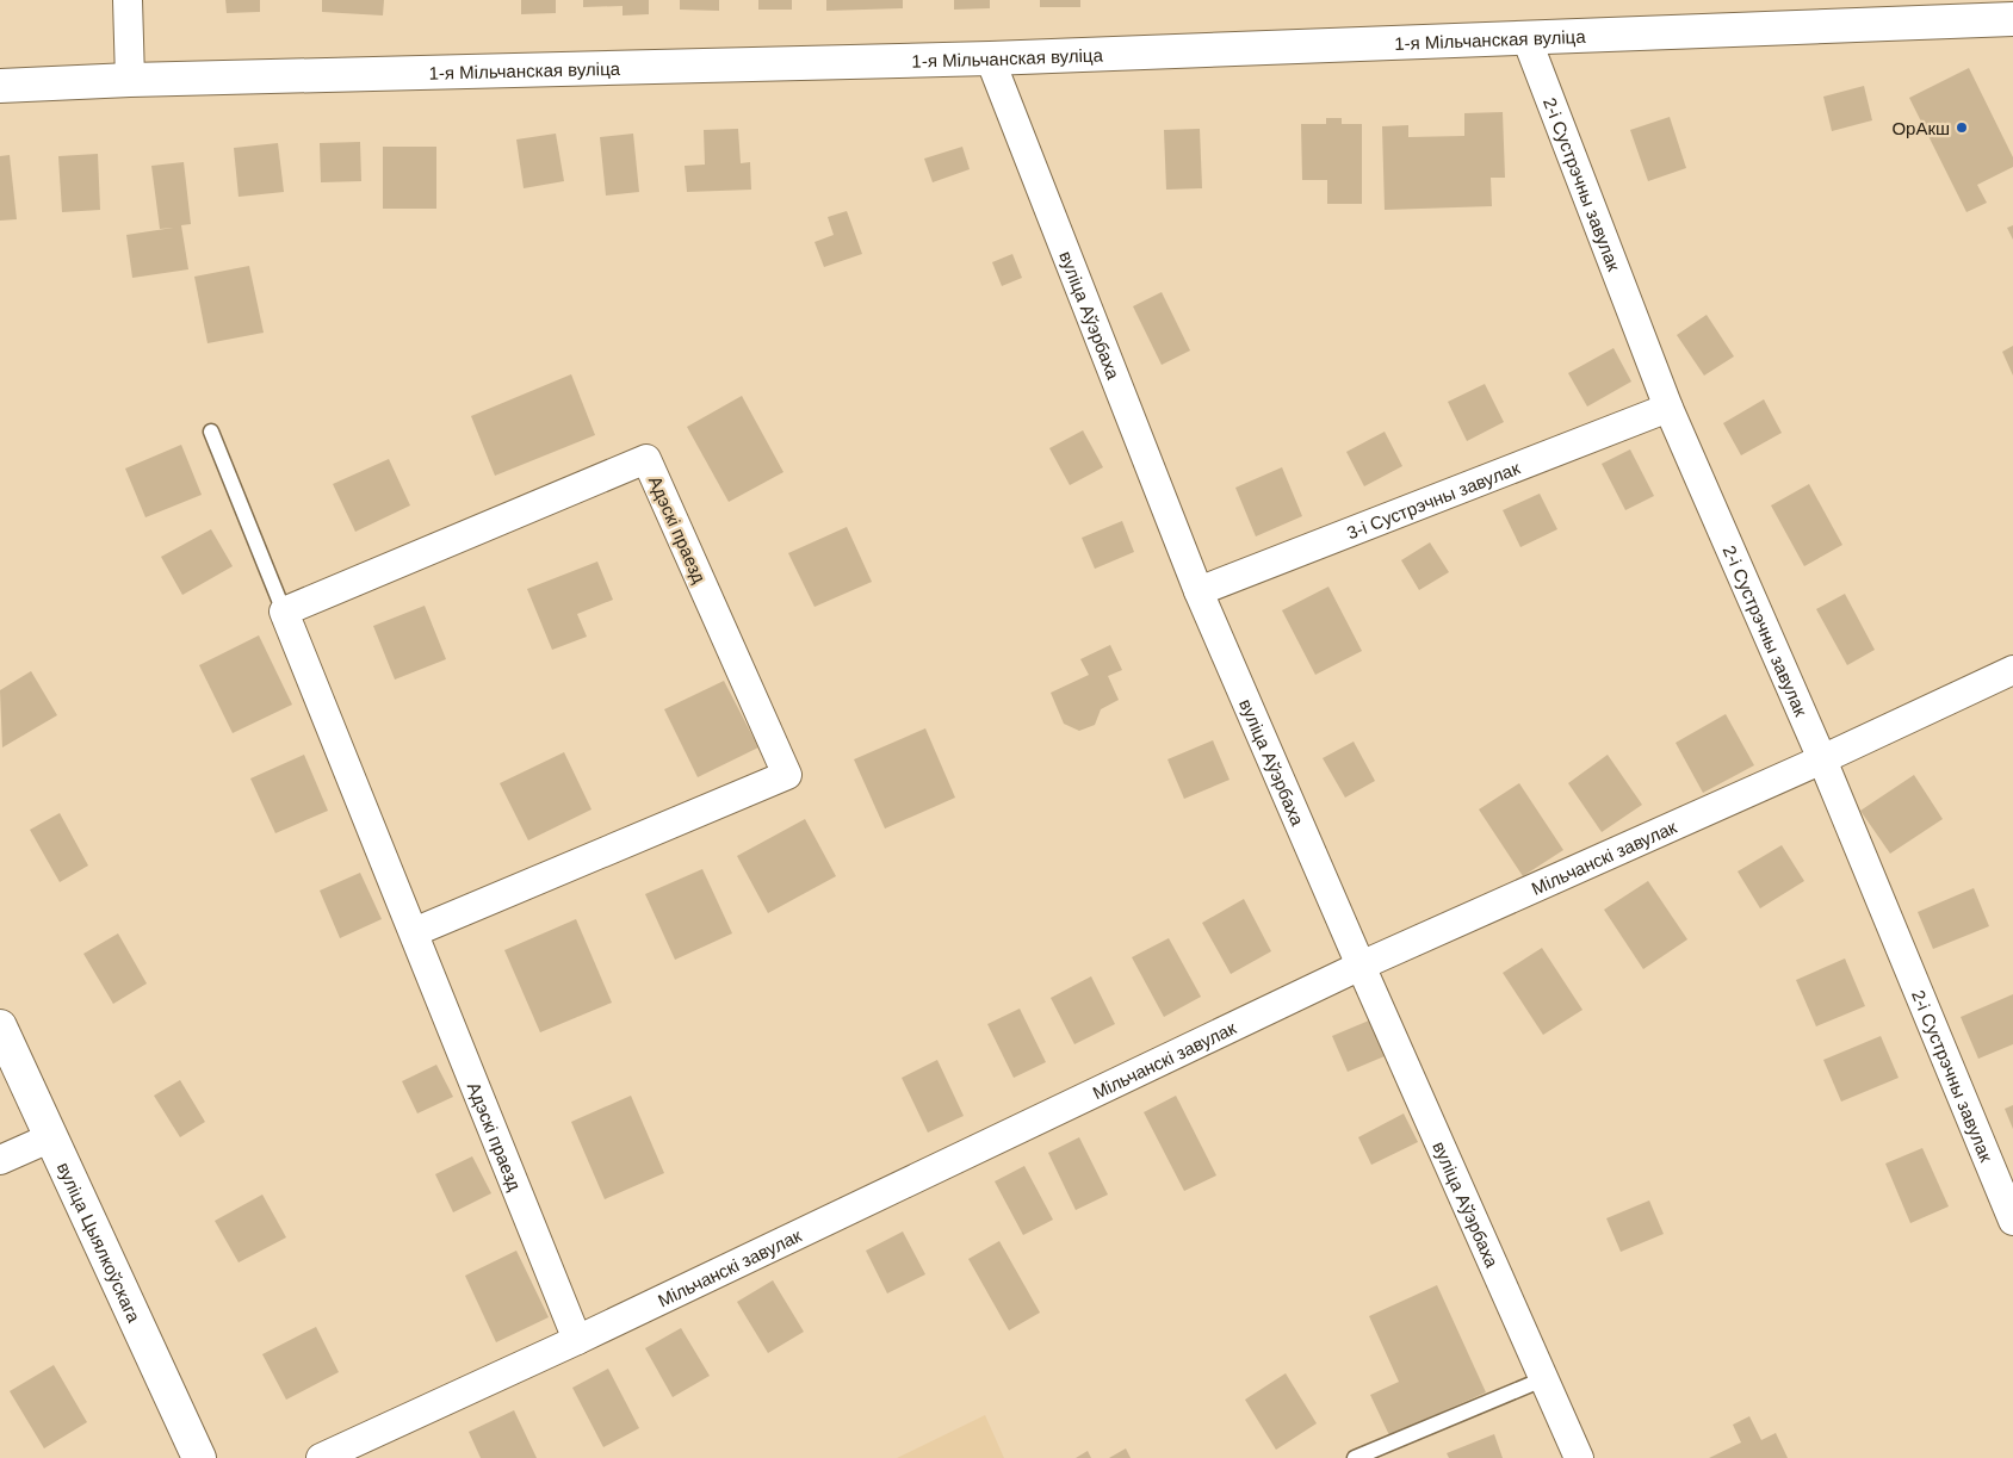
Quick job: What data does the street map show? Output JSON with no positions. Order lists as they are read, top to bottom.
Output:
{
  "streets": {
    "street": [
      "1-я Мільчанская вуліца",
      "2-і Сустрэчны завулак",
      "вуліца Аўэрбаха",
      "3-і Сустрэчны завулак",
      "Адэскі праезд",
      "Мільчанскі завулак",
      "вуліца Цыялкоўскага"
    ]
  },
  "crossings": [
    ["1-я Мільчанская вуліца", "2-і Сустрэчны завулак"],
    ["1-я Мільчанская вуліца", "вуліца Аўэрбаха"],
    ["2-і Сустрэчны завулак", "3-і Сустрэчны завулак"],
    ["2-і Сустрэчны завулак", "Мільчанскі завулак"],
    ["вуліца Аўэрбаха", "3-і Сустрэчны завулак"],
    ["вуліца Аўэрбаха", "Мільчанскі завулак"],
    ["Адэскі праезд", "Мільчанскі завулак"]
  ],
  "places": ["ОрАкш"]
}
